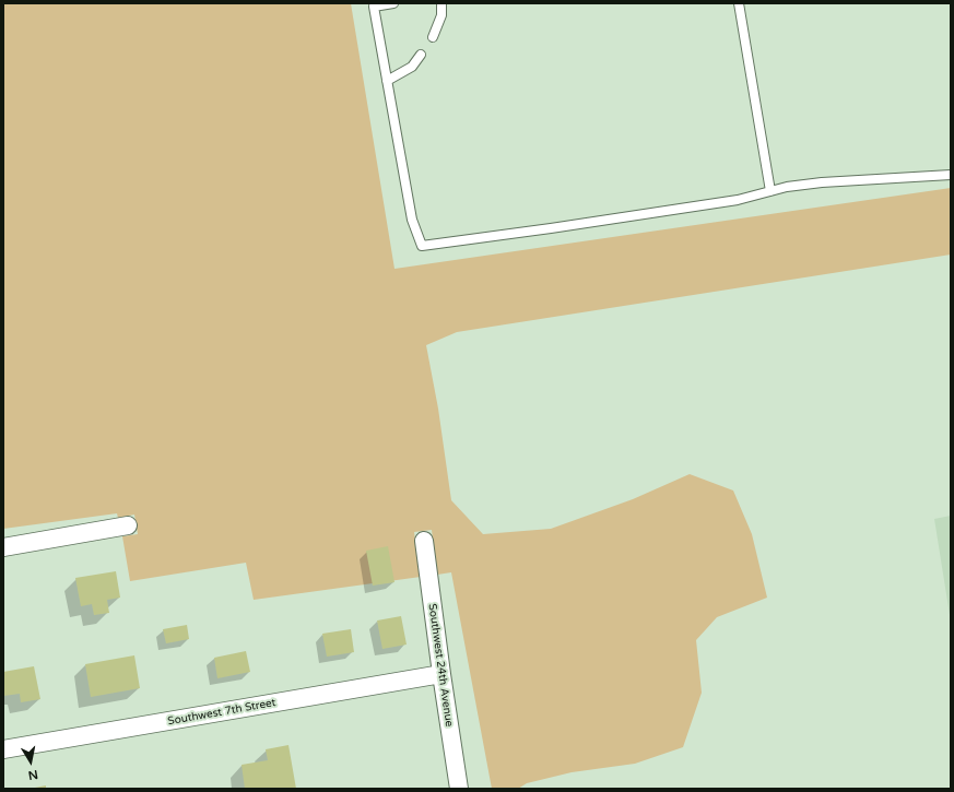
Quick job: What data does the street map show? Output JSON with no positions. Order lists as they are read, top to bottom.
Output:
{
  "streets": {
    "street": ["Southwest 24th Avenue", "Southwest 7th Street"]
  },
  "crossings": [
    ["Southwest 24th Avenue", "Southwest 7th Street"]
  ],
  "north": "bottom"
}
